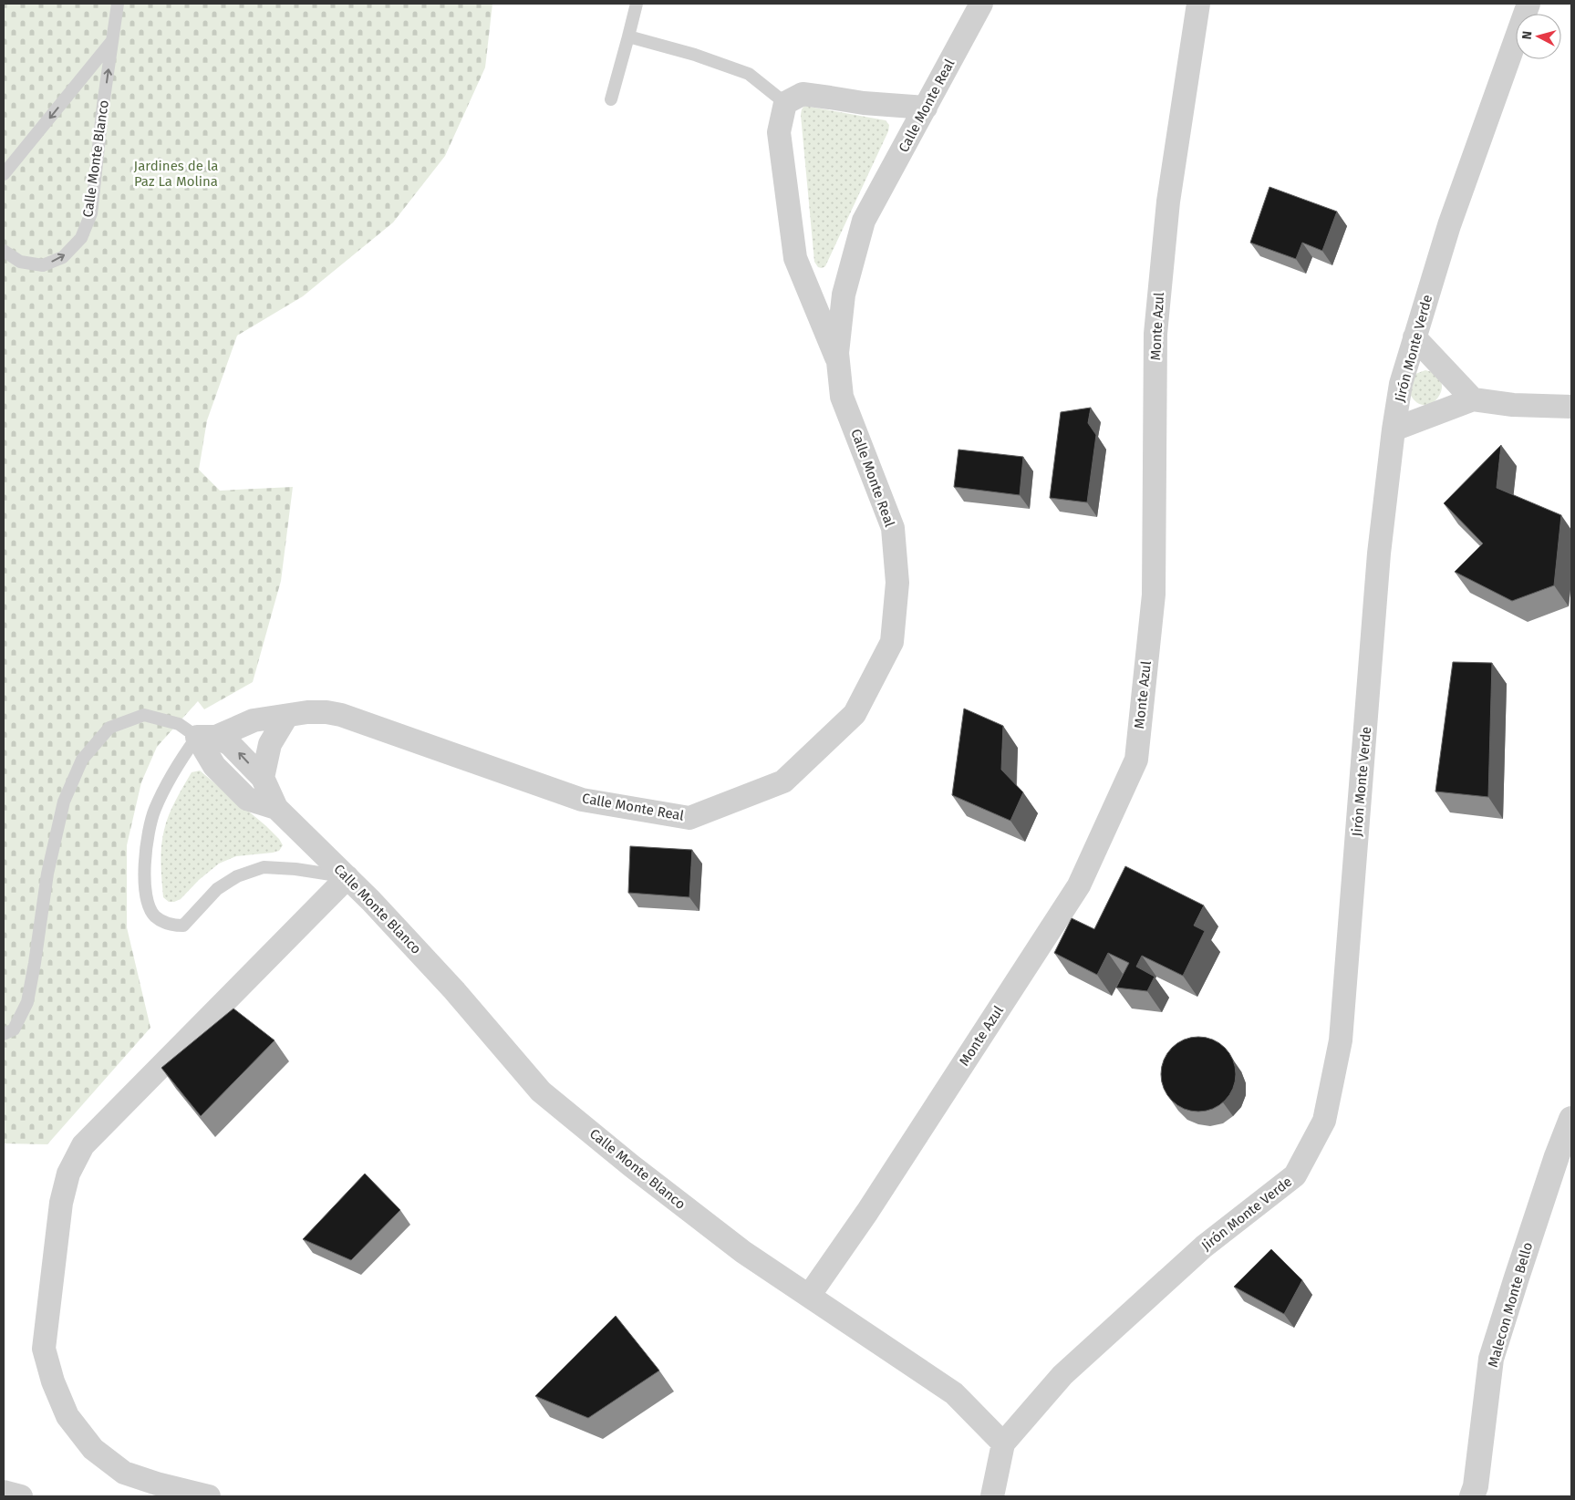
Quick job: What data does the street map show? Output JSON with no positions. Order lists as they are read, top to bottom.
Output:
{
  "streets": {
    "street": [
      "Calle Monte Real",
      "Calle Monte Blanco",
      "Monte Azul",
      "Jirón Monte Verde",
      "Malecon Monte Bello"
    ]
  },
  "crossings": [
    ["Calle Monte Real", "Calle Monte Blanco"],
    ["Calle Monte Blanco", "Monte Azul"],
    ["Calle Monte Blanco", "Jirón Monte Verde"]
  ],
  "parks": ["Jardines de la Paz La Molina"],
  "north": "left"
}
